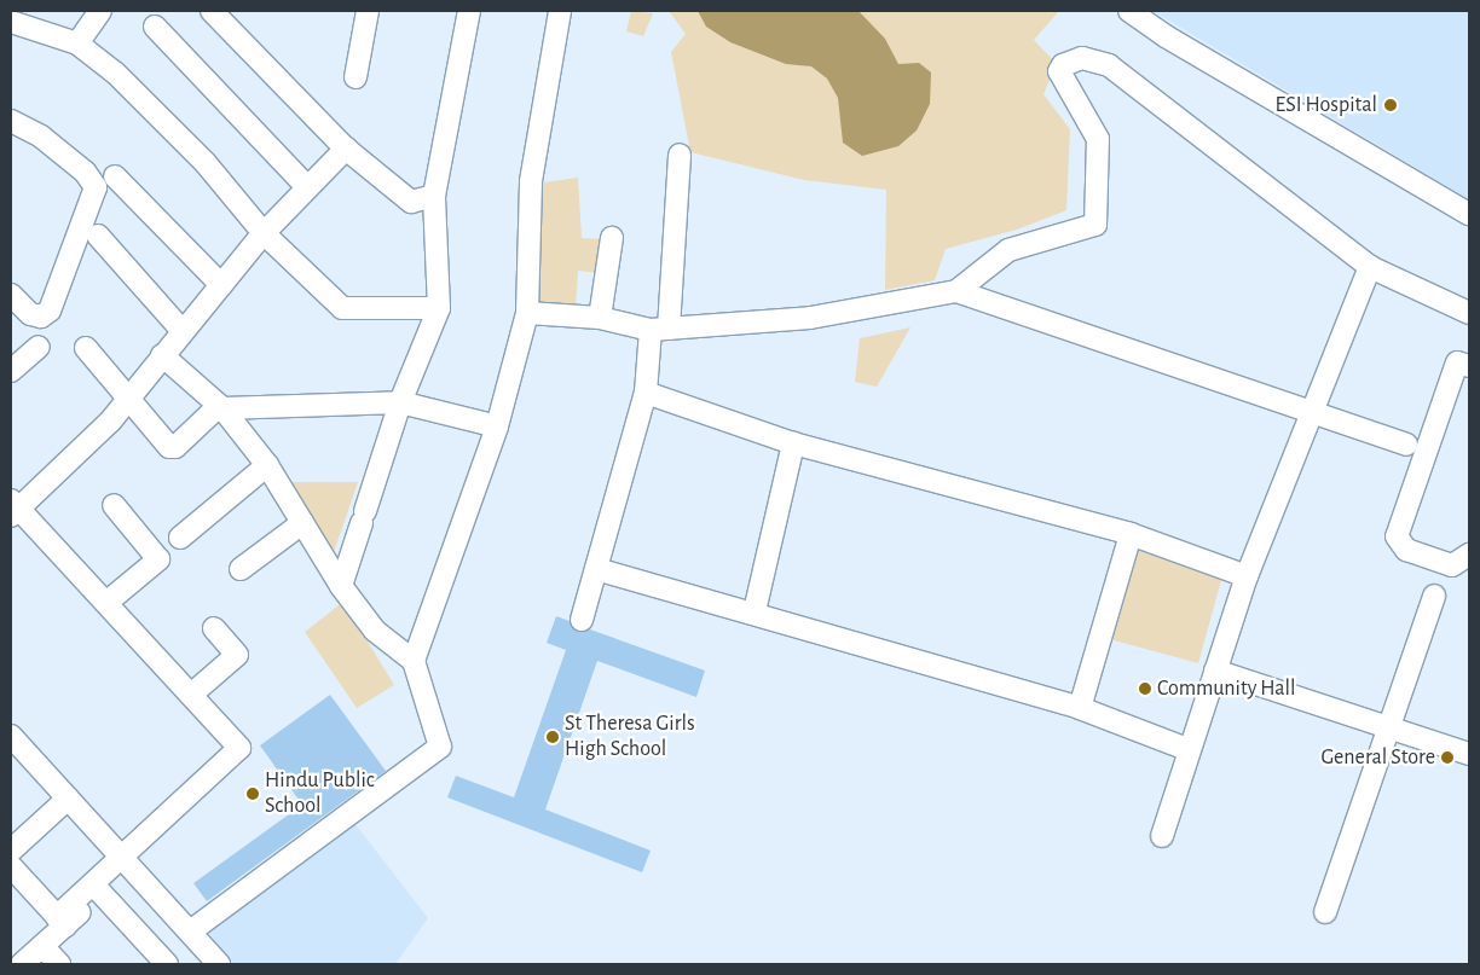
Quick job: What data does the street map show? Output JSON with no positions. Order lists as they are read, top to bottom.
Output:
{
  "places": [
    "ESI Hospital",
    "Community Hall",
    "St Theresa Girls High School",
    "General Store",
    "Hindu Public School"
  ]
}
